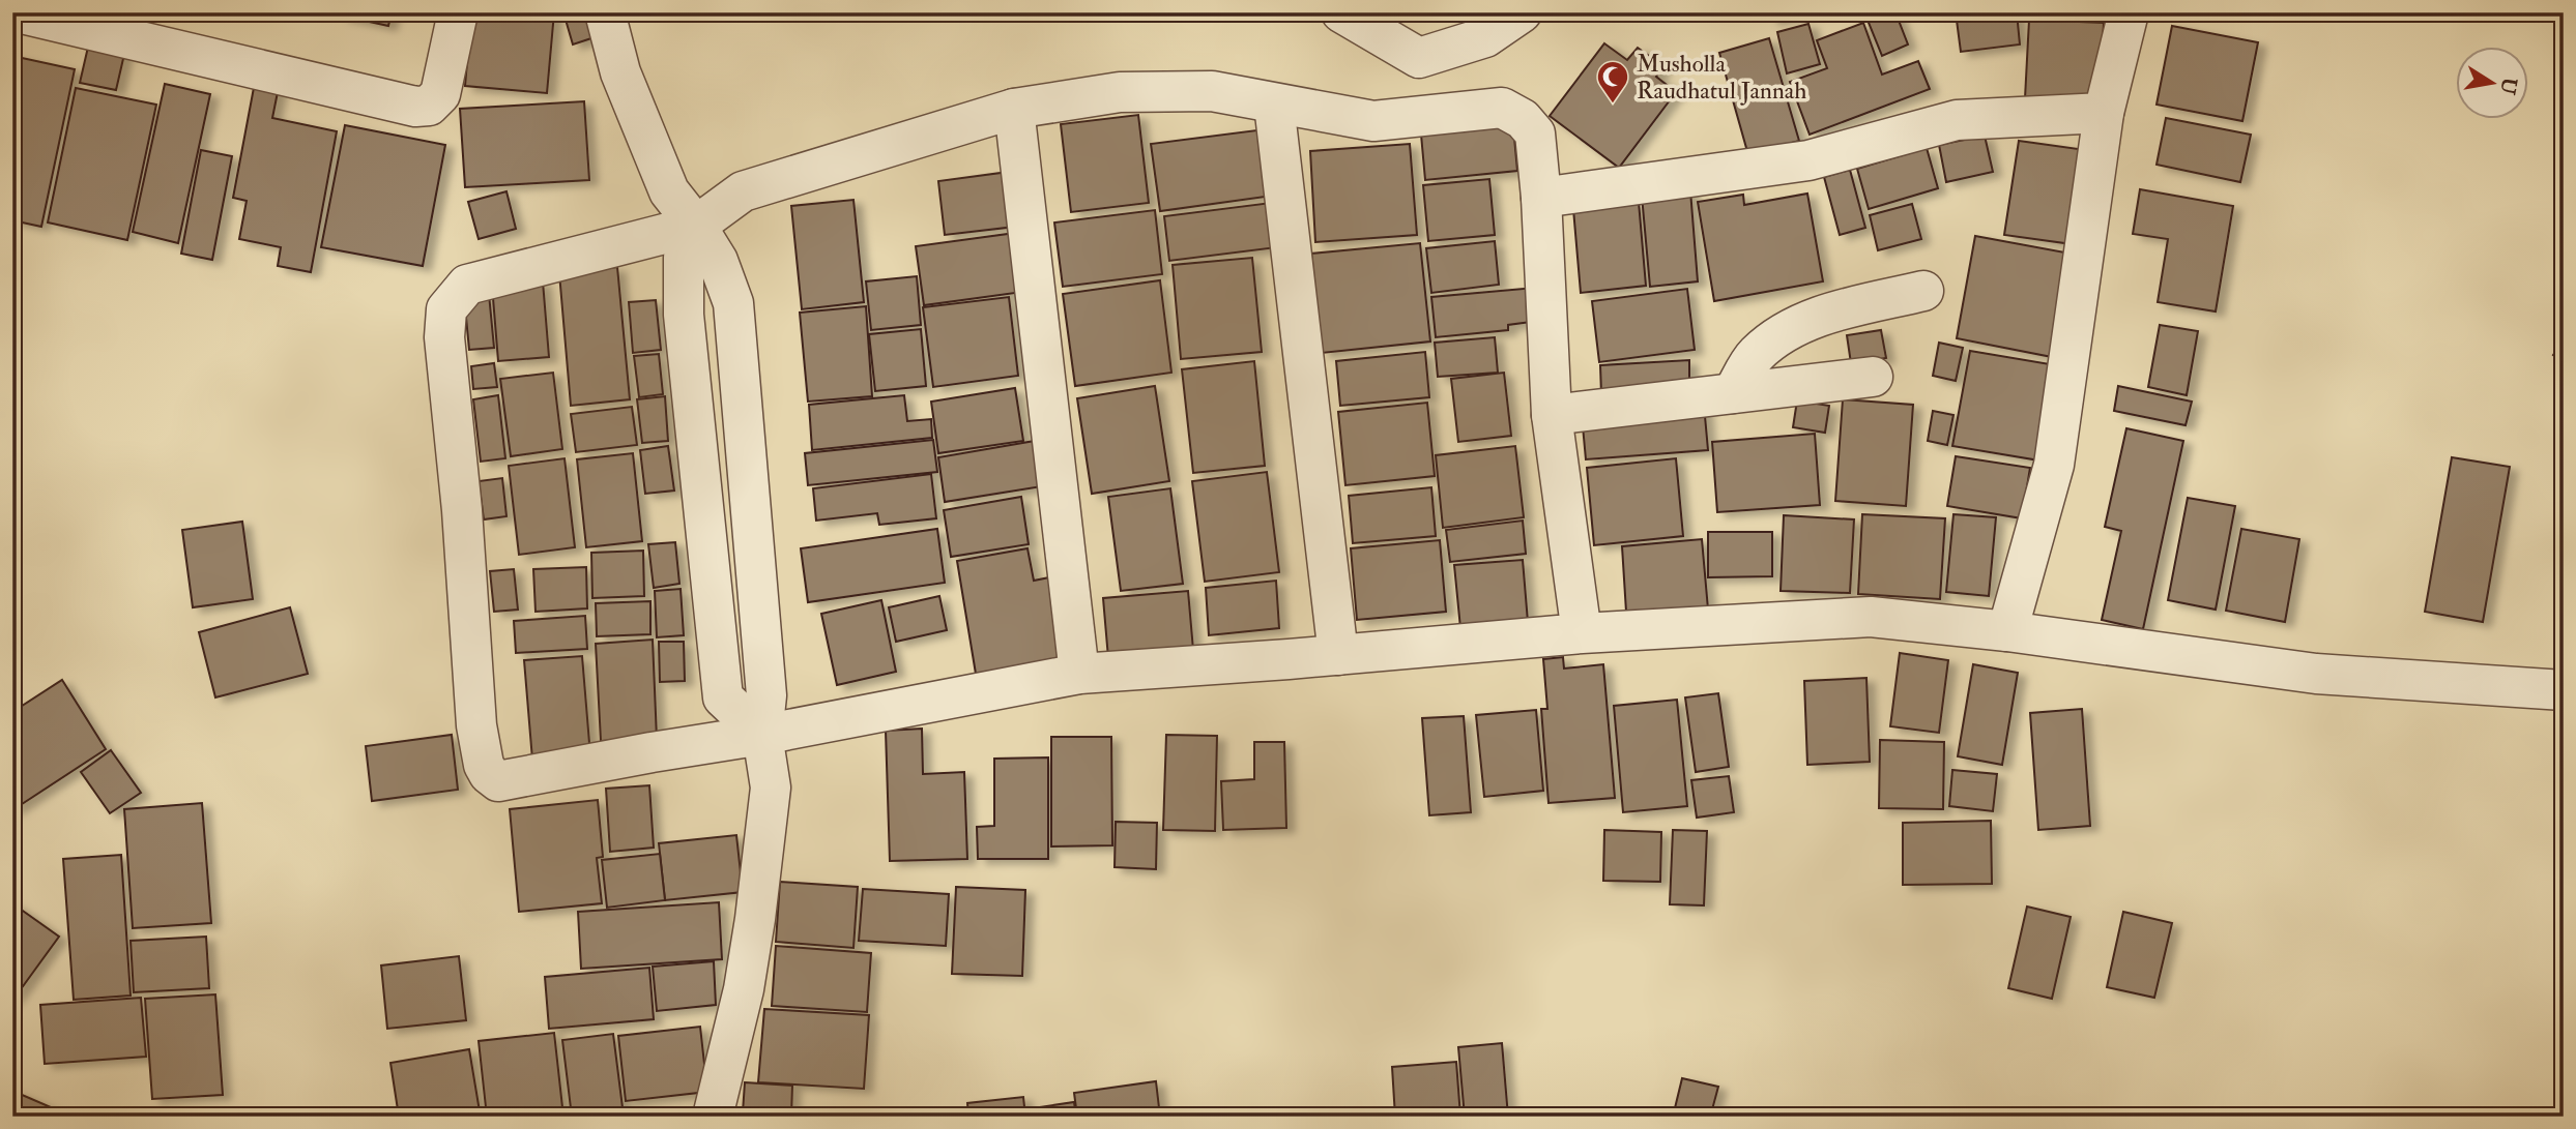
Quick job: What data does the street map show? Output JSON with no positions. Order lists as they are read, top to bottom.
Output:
{
  "places": {
    "mosque": ["Musholla Raudhatul Jannah"]
  },
  "north": "right"
}
